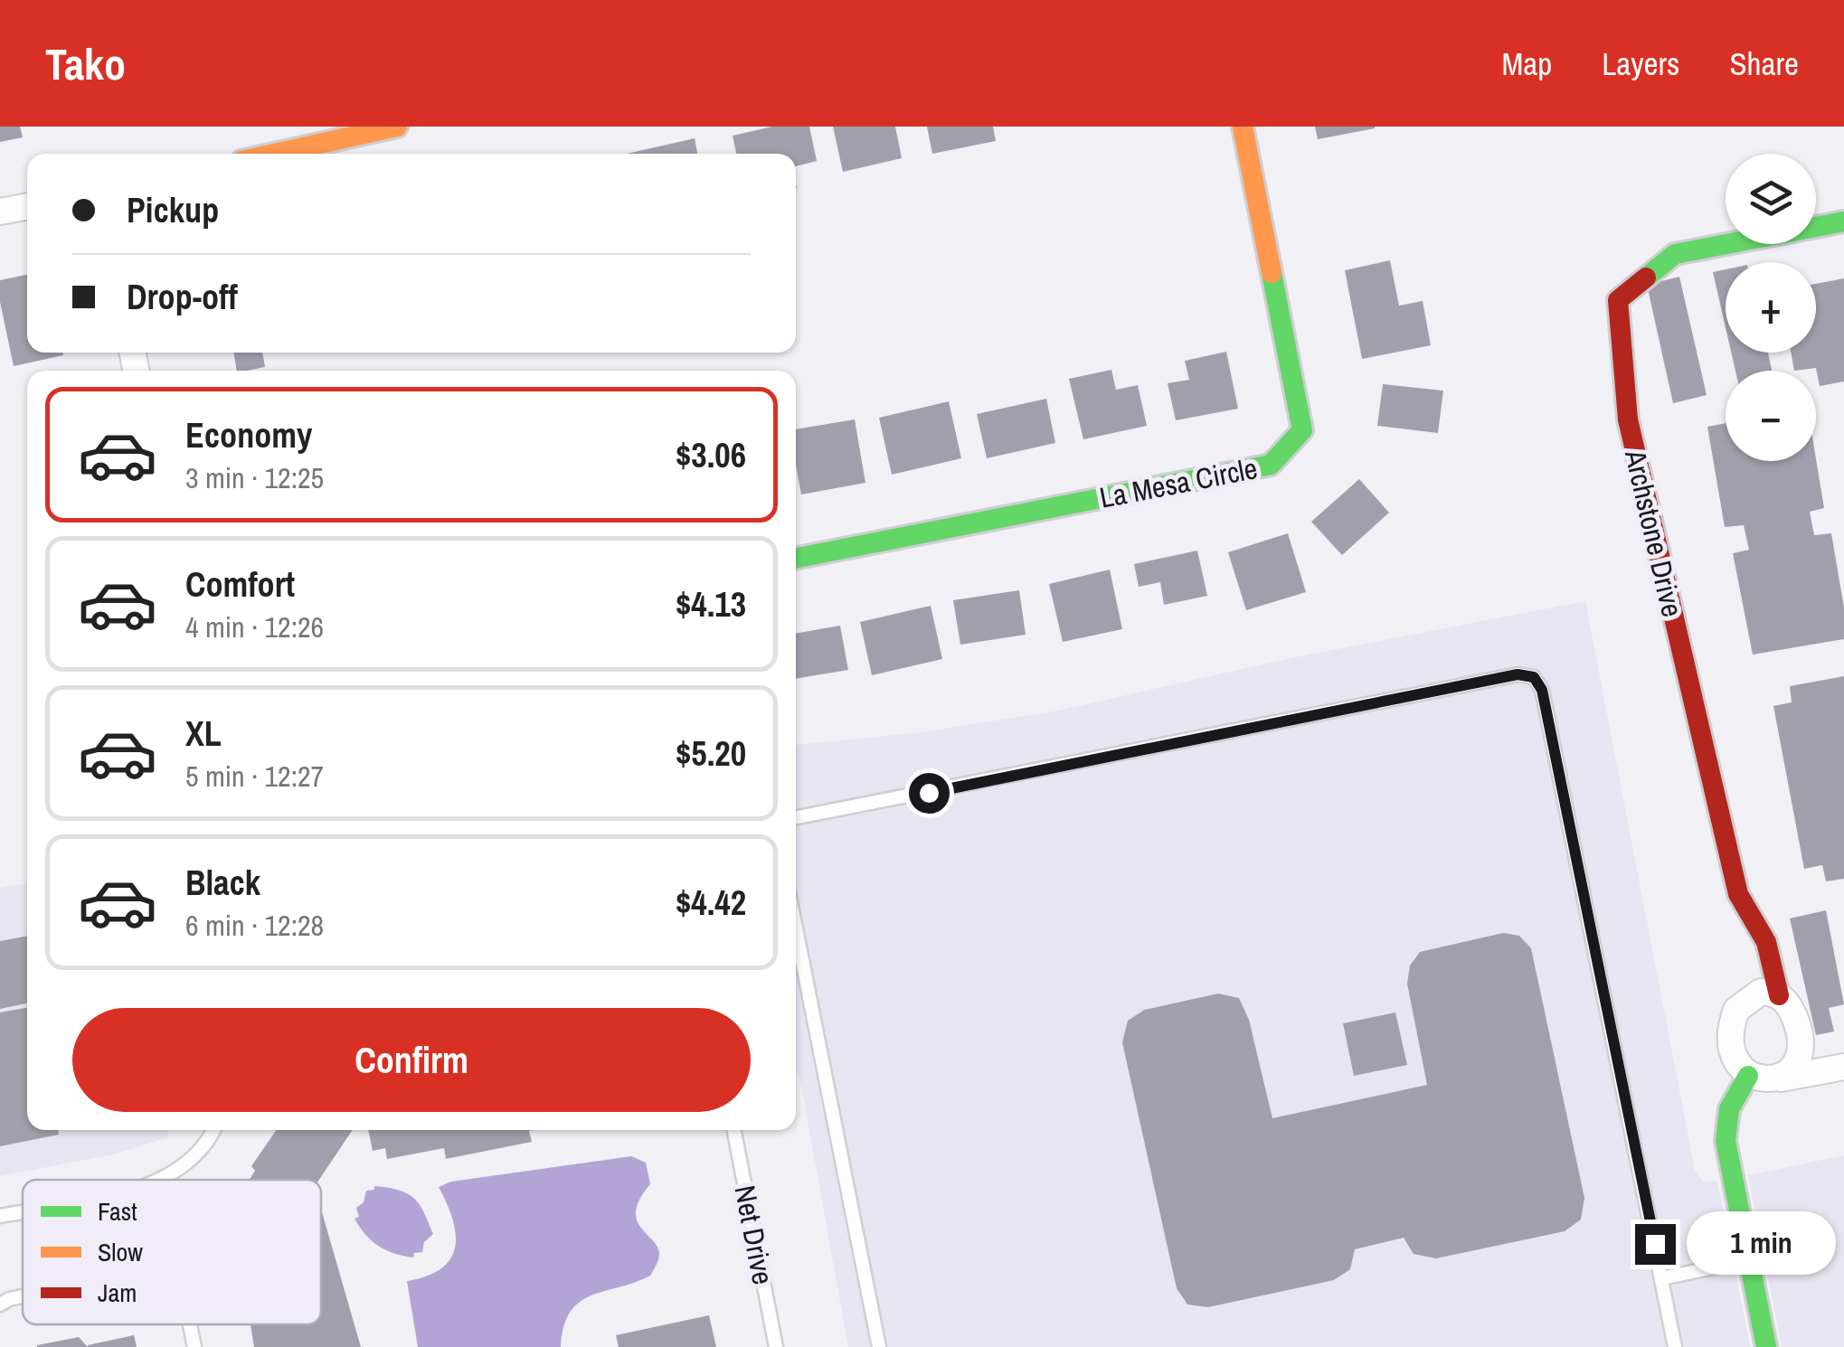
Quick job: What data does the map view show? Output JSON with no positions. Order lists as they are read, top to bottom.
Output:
{
  "streets": {
    "street": ["La Mesa Circle", "Archstone Drive"],
    "lane": ["Net Drive"]
  },
  "legend": ["Fast", "Slow", "Jam"],
  "page": {
    "header": "Tako",
    "nav": ["Map", "Layers", "Share"],
    "map_buttons": ["+", "−"],
    "banner": ["Pickup", "Drop-off"],
    "list": [
      {
        "name": "Economy",
        "note": "3 min · 12:25",
        "value": "$3.06"
      },
      {
        "name": "Comfort",
        "note": "4 min · 12:26",
        "value": "$4.13"
      },
      {
        "name": "XL",
        "note": "5 min · 12:27",
        "value": "$5.20"
      },
      {
        "name": "Black",
        "note": "6 min · 12:28",
        "value": "$4.42"
      }
    ],
    "buttons": "Confirm",
    "bubble": "1 min"
  }
}
